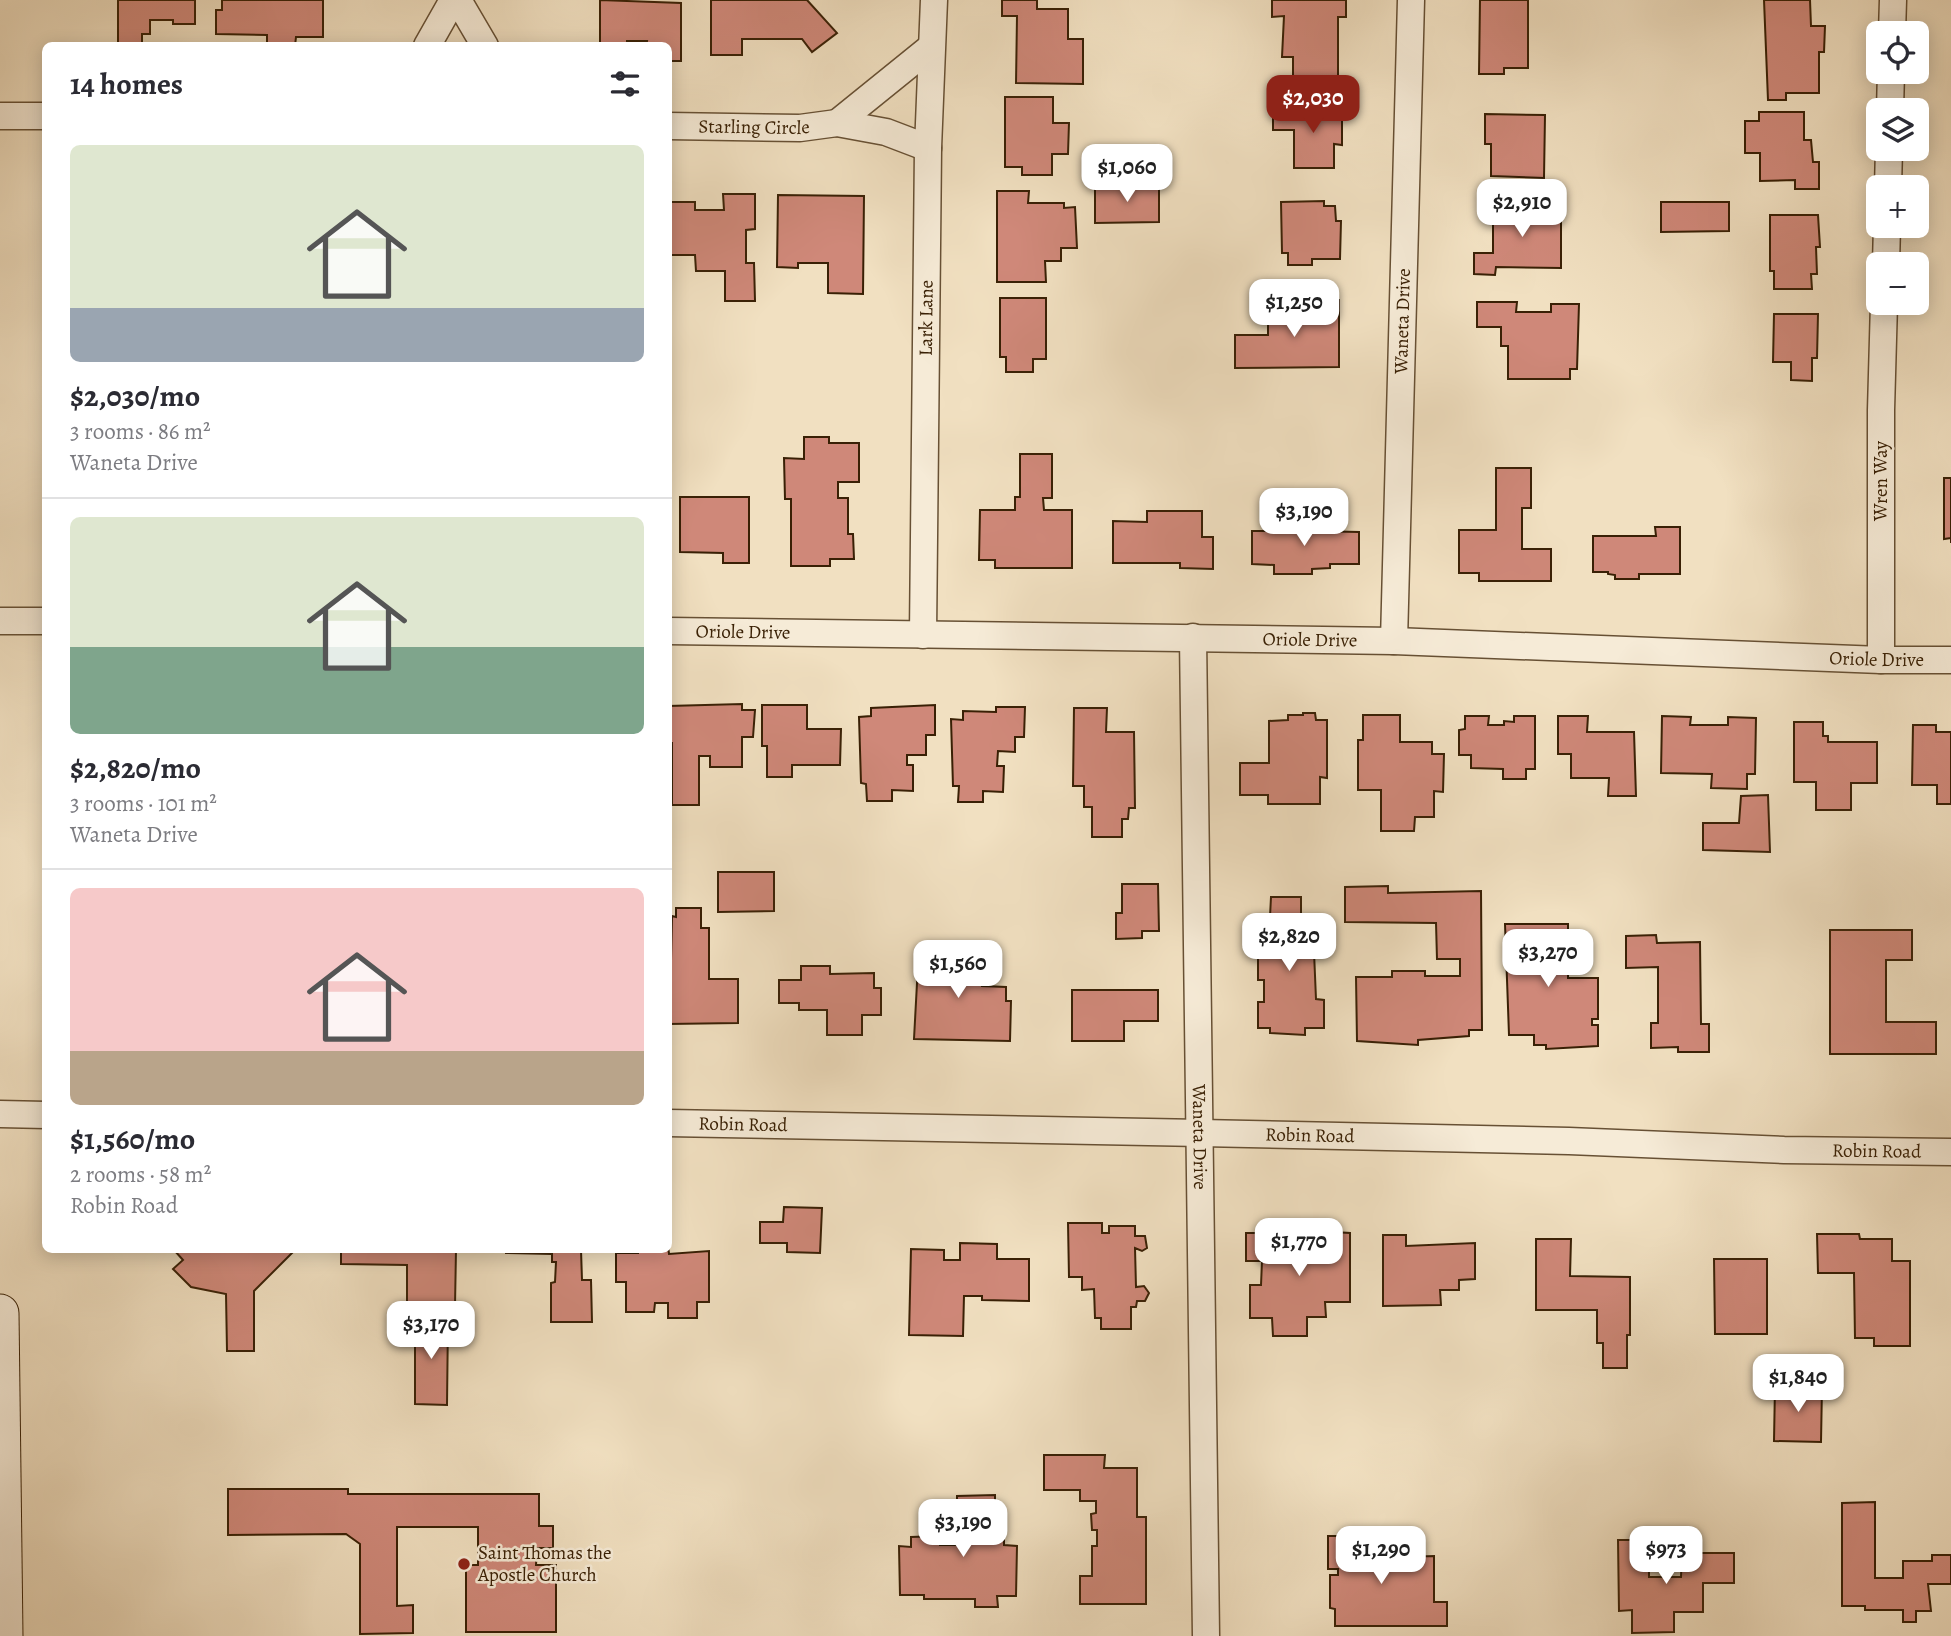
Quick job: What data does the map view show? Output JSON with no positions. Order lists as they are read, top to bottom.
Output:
{
  "streets": {
    "street": [
      "Starling Circle",
      "Lark Lane",
      "Waneta Drive",
      "Wren Way",
      "Oriole Drive",
      "Robin Road"
    ]
  },
  "crossings": [
    ["Starling Circle", "Lark Lane"],
    ["Lark Lane", "Oriole Drive"],
    ["Waneta Drive", "Oriole Drive"],
    ["Waneta Drive", "Robin Road"],
    ["Wren Way", "Oriole Drive"]
  ],
  "places": ["Saint Thomas the Apostle Church"],
  "page": {
    "map_buttons": ["+", "−"],
    "heading": "14 homes",
    "price": [
      "$2,030",
      "$1,060",
      "$2,910",
      "$1,250",
      "$3,190",
      "$2,820",
      "$3,270",
      "$1,560",
      "$1,770",
      "$3,170",
      "$1,840",
      "$3,190",
      "$1,290",
      "$973"
    ],
    "list": [
      {
        "name": "$2,030/mo",
        "note": "3 rooms · 86 m² · Waneta Drive"
      },
      {
        "name": "$2,820/mo",
        "note": "3 rooms · 101 m² · Waneta Drive"
      },
      {
        "name": "$1,560/mo",
        "note": "2 rooms · 58 m² · Robin Road"
      }
    ]
  }
}
